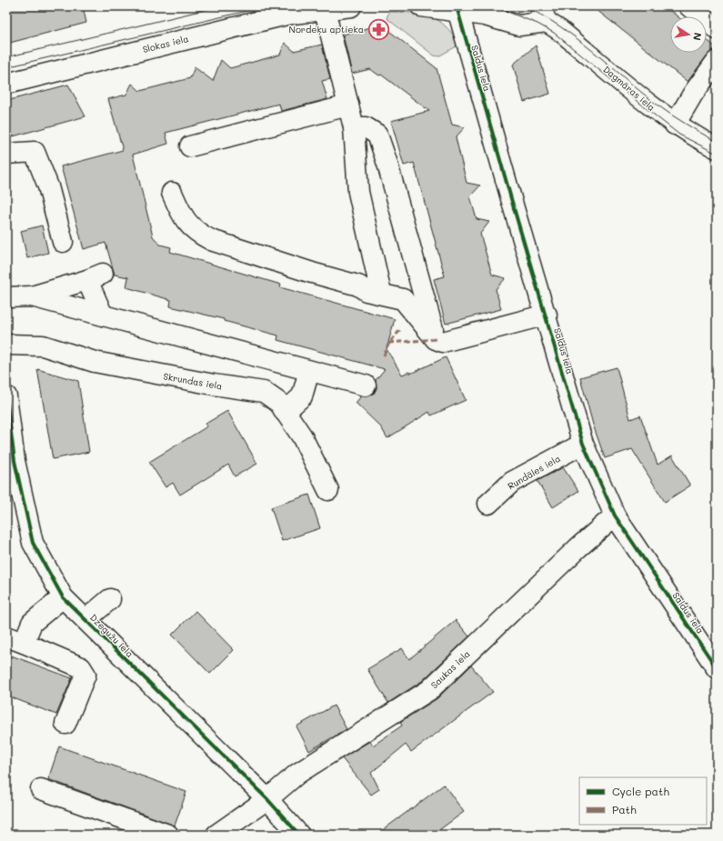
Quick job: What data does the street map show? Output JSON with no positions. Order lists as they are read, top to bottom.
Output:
{
  "streets": {
    "street": [
      "Slokas iela",
      "Saldus iela",
      "Dagmāras iela",
      "Skrundas iela",
      "Rundāles iela",
      "Dzegužu iela",
      "Saukas iela"
    ]
  },
  "crossings": [
    ["Saldus iela", "Dagmāras iela"],
    ["Saldus iela", "Rundāles iela"],
    ["Saldus iela", "Saukas iela"],
    ["Dzegužu iela", "Saukas iela"]
  ],
  "places": {
    "pharmacy": ["Nordeķu aptieka"]
  },
  "legend": ["Cycle path", "Path"],
  "north": "right"
}
